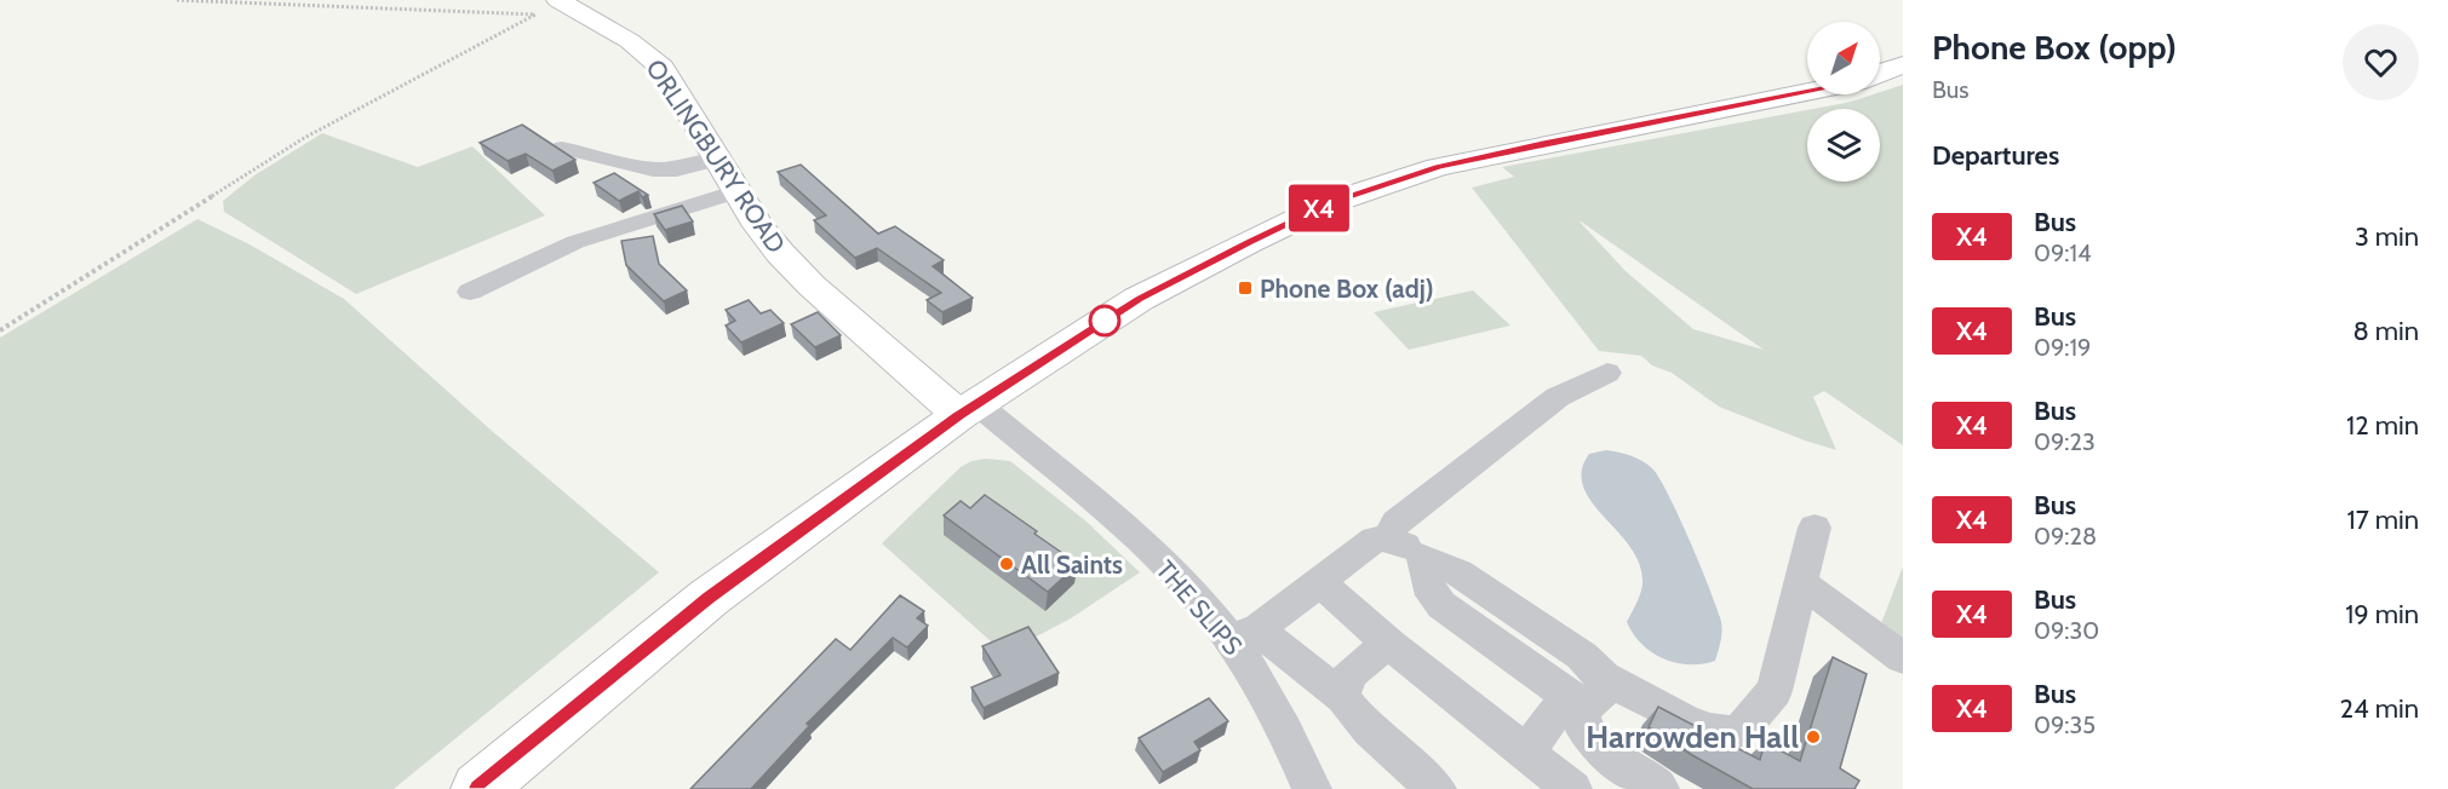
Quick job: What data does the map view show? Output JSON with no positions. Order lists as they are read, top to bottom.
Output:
{
  "streets": {
    "main road": ["ORLINGBURY ROAD"],
    "street": ["THE SLIPS"]
  },
  "crossings": [
    ["ORLINGBURY ROAD", "THE SLIPS"]
  ],
  "places": {
    "transit": ["Phone Box (adj)"],
    "other": ["All Saints", "Harrowden Hall"]
  },
  "lines": ["bus line X4"],
  "north": "top right",
  "page": {
    "on_map": "X4",
    "heading": [
      ["Phone Box (opp)", "Bus"],
      "Departures"
    ],
    "list": [
      {
        "mark": "X4",
        "name": "Bus",
        "note": "09:14",
        "value": "3 min"
      },
      {
        "mark": "X4",
        "name": "Bus",
        "note": "09:19",
        "value": "8 min"
      },
      {
        "mark": "X4",
        "name": "Bus",
        "note": "09:23",
        "value": "12 min"
      },
      {
        "mark": "X4",
        "name": "Bus",
        "note": "09:28",
        "value": "17 min"
      },
      {
        "mark": "X4",
        "name": "Bus",
        "note": "09:30",
        "value": "19 min"
      },
      {
        "mark": "X4",
        "name": "Bus",
        "note": "09:35",
        "value": "24 min"
      }
    ]
  }
}
